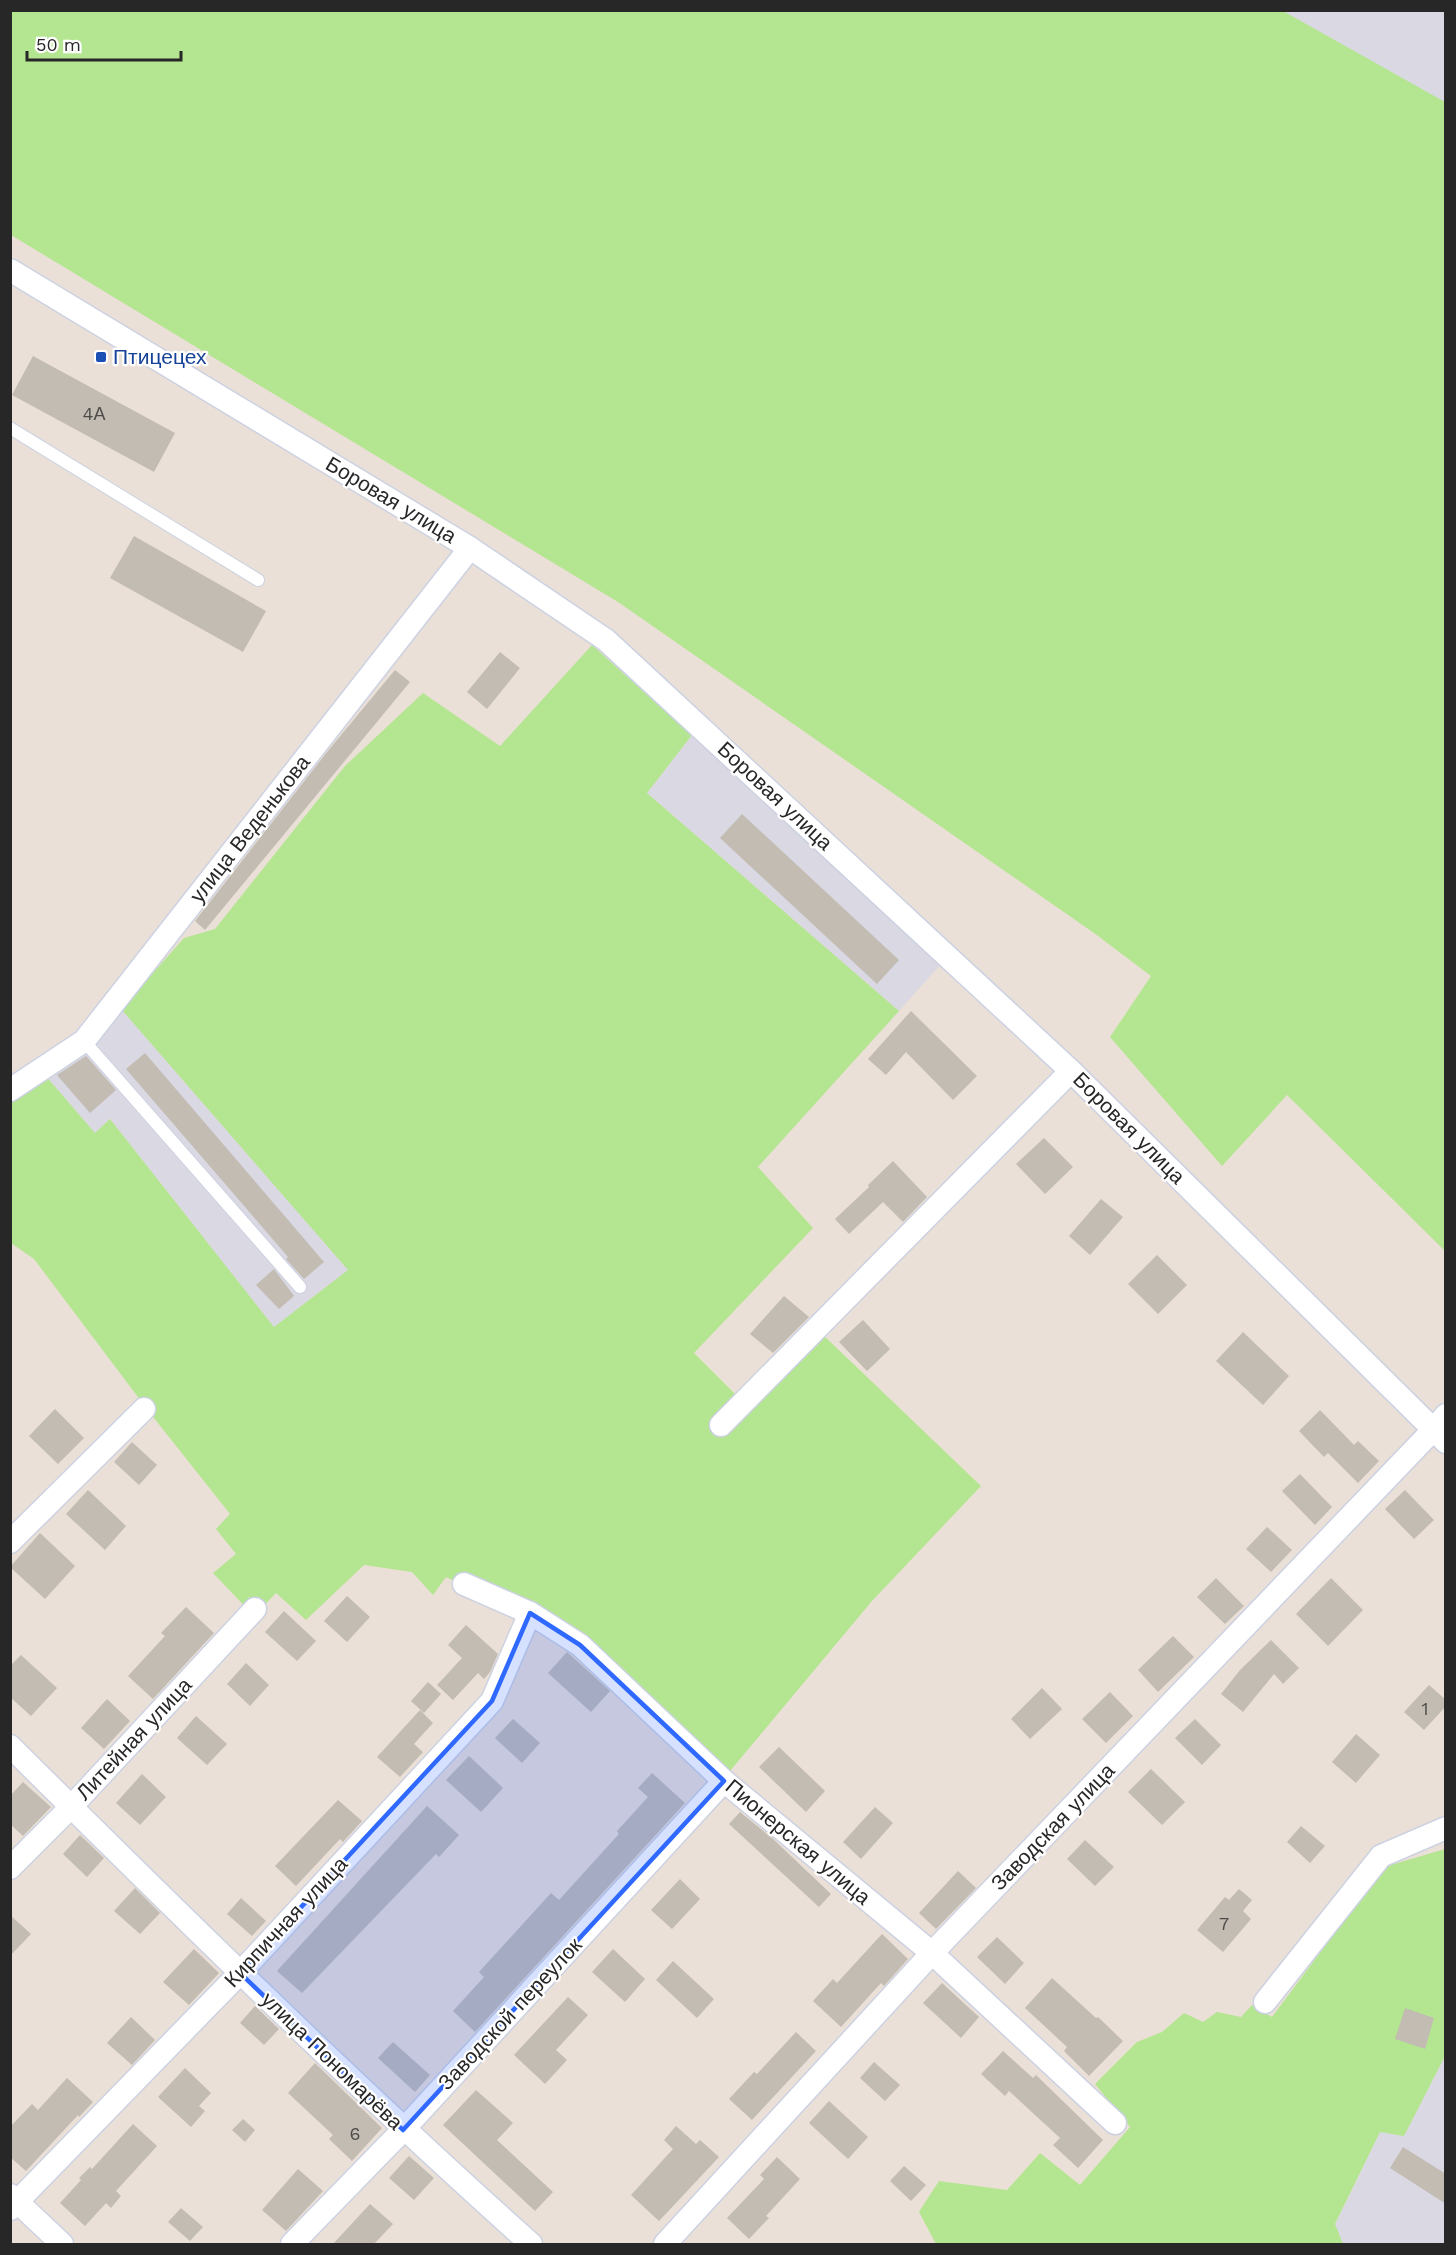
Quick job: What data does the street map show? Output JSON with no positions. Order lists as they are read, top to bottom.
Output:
{
  "streets": {
    "street": [
      "Боровая улица",
      "улица Веденькова",
      "Литейная улица",
      "Заводская улица",
      "Пионерская улица",
      "Кирпичная улица",
      "Заводской переулок",
      "улица Пономарёва"
    ]
  },
  "crossings": [
    ["Боровая улица", "улица Веденькова"],
    ["Боровая улица", "Заводская улица"],
    ["Литейная улица", "улица Пономарёва"],
    ["Заводская улица", "Пионерская улица"],
    ["Пионерская улица", "Кирпичная улица"],
    ["Пионерская улица", "Заводской переулок"],
    ["Кирпичная улица", "улица Пономарёва"],
    ["Заводской переулок", "улица Пономарёва"]
  ],
  "places": {
    "transit": ["Птицецех"]
  },
  "house_numbers": [
    "4А",
    "1",
    "7",
    "6"
  ],
  "scale_bar": "50 m"
}
